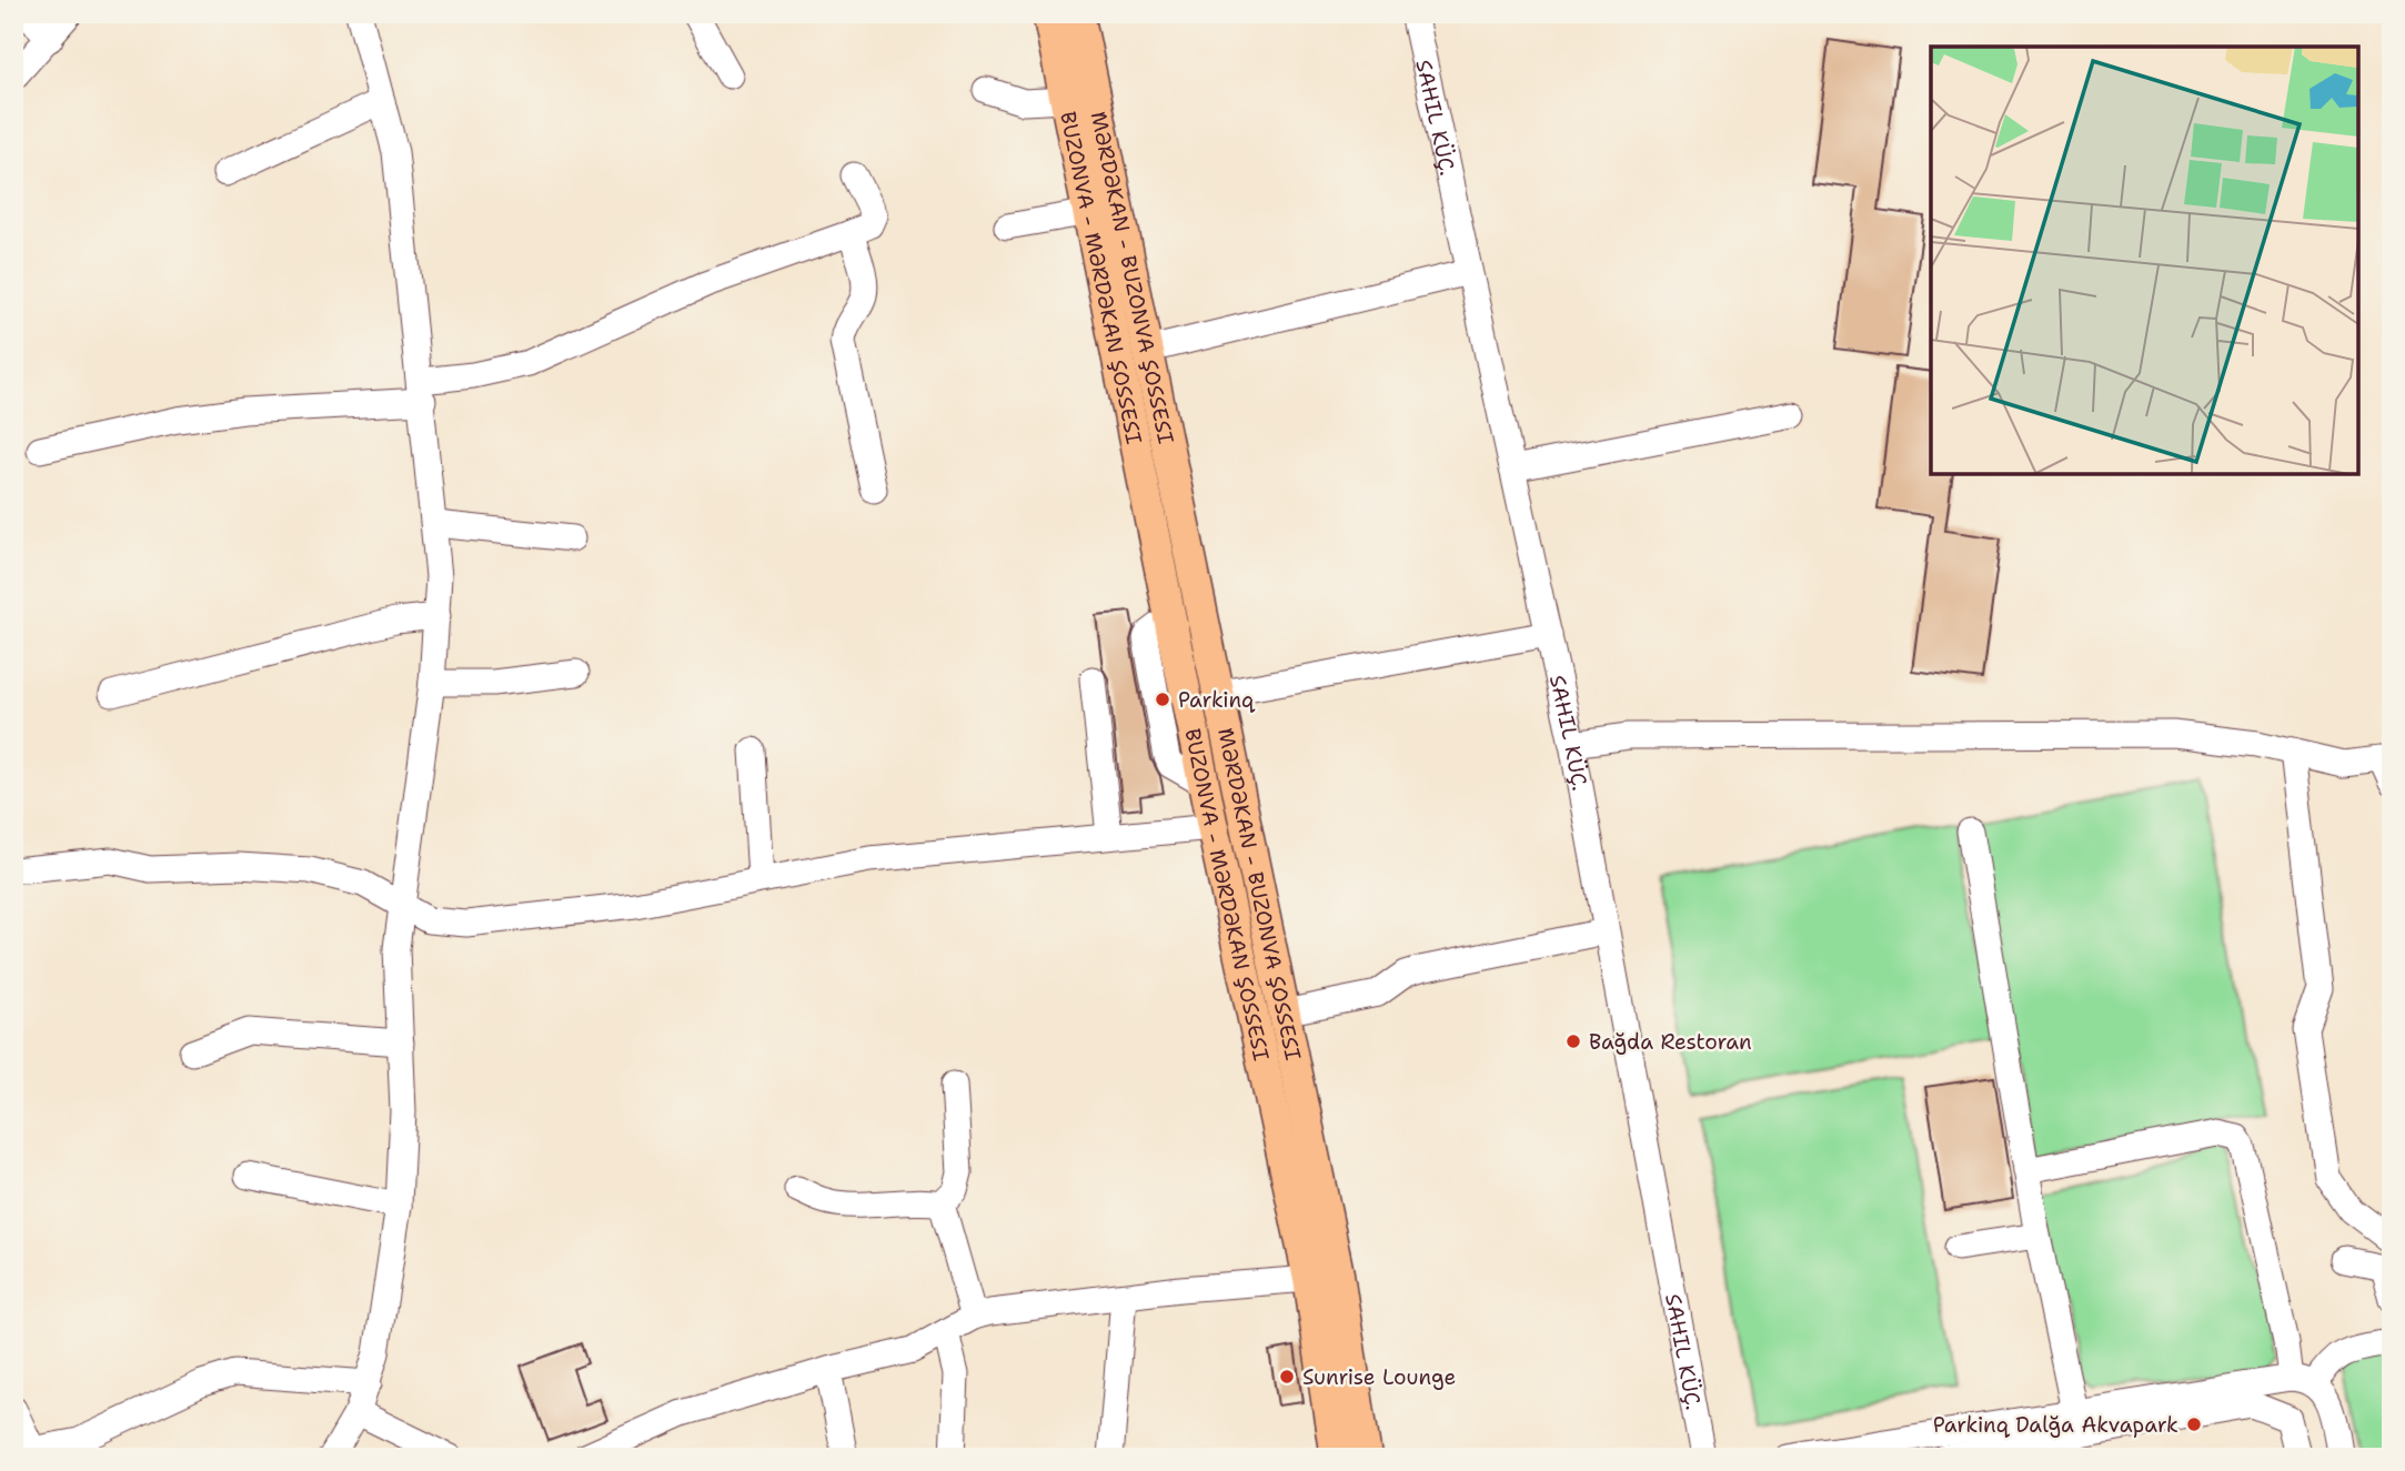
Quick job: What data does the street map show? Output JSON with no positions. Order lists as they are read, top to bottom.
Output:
{
  "streets": {
    "main road": ["BUZONVA - MƏRDƏKAN ŞOSSESI", "MƏRDƏKAN - BUZONVA ŞOSSESI"],
    "street": ["SAHIL KÜÇ."]
  },
  "places": [
    "Parkinq",
    "Bağda Restoran",
    "Sunrise Lounge",
    "Parkinq Dalğa Akvapark"
  ]
}
